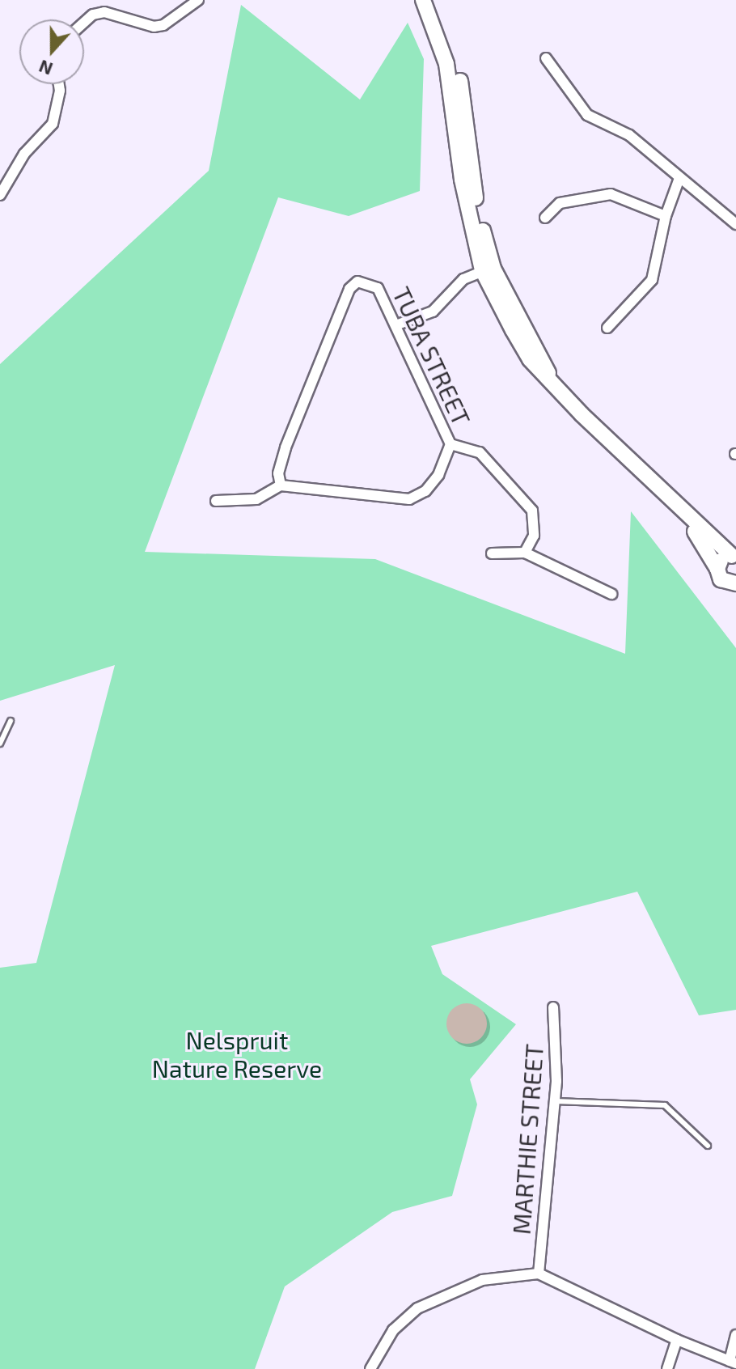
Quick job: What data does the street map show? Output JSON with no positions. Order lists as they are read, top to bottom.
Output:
{
  "streets": {
    "street": ["TUBA STREET", "MARTHIE STREET"]
  },
  "parks": ["Nelspruit Nature Reserve"],
  "north": "bottom"
}
